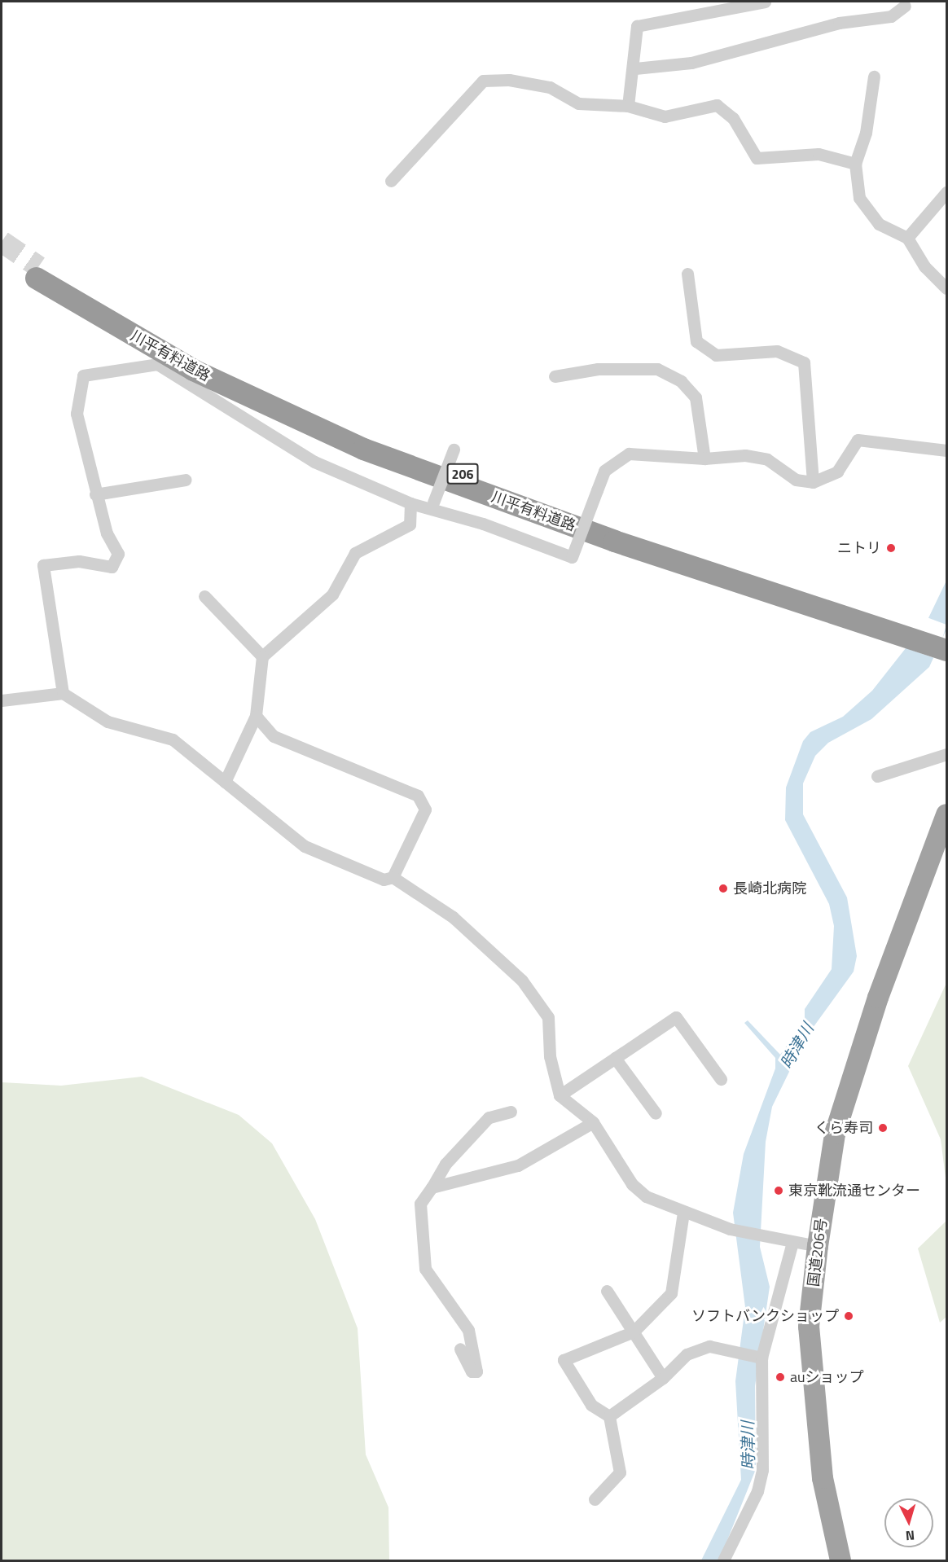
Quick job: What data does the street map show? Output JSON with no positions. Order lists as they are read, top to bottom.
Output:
{
  "streets": {
    "highway": ["川平有料道路", "206", "国道206号"]
  },
  "water": ["時津川"],
  "places": [
    "ニトリ",
    "長崎北病院",
    "くら寿司",
    "東京靴流通センター",
    "ソフトバンクショップ",
    "auショップ"
  ],
  "north": "bottom"
}
